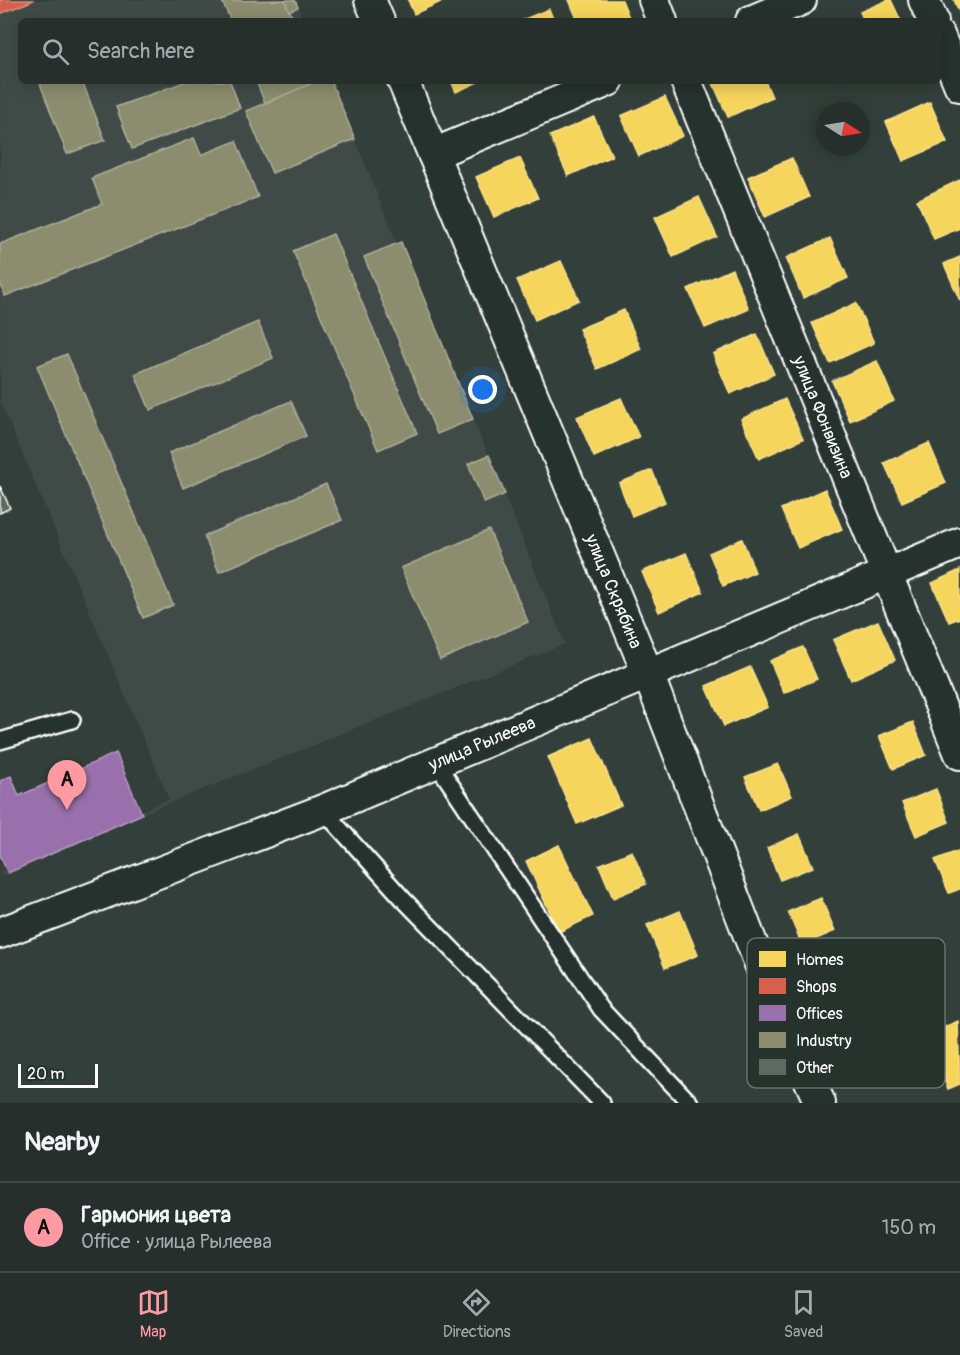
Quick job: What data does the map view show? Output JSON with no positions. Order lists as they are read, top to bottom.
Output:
{
  "streets": {
    "street": ["улица Фонвизина", "улица Скрябина", "улица Рылеева"]
  },
  "crossings": [
    ["улица Фонвизина", "улица Рылеева"],
    ["улица Скрябина", "улица Рылеева"]
  ],
  "legend": [
    "Homes",
    "Shops",
    "Offices",
    "Industry",
    "Other"
  ],
  "scale_bar": "20 m",
  "north": "right",
  "page": {
    "search": "Search here",
    "pins": "A",
    "scale": "20 m",
    "heading": "Nearby",
    "list": [
      {
        "mark": "A",
        "name": "Гармония цвета",
        "note": "Office · улица Рылеева",
        "value": "150 m"
      }
    ],
    "nav": ["Map", "Directions", "Saved"]
  }
}
